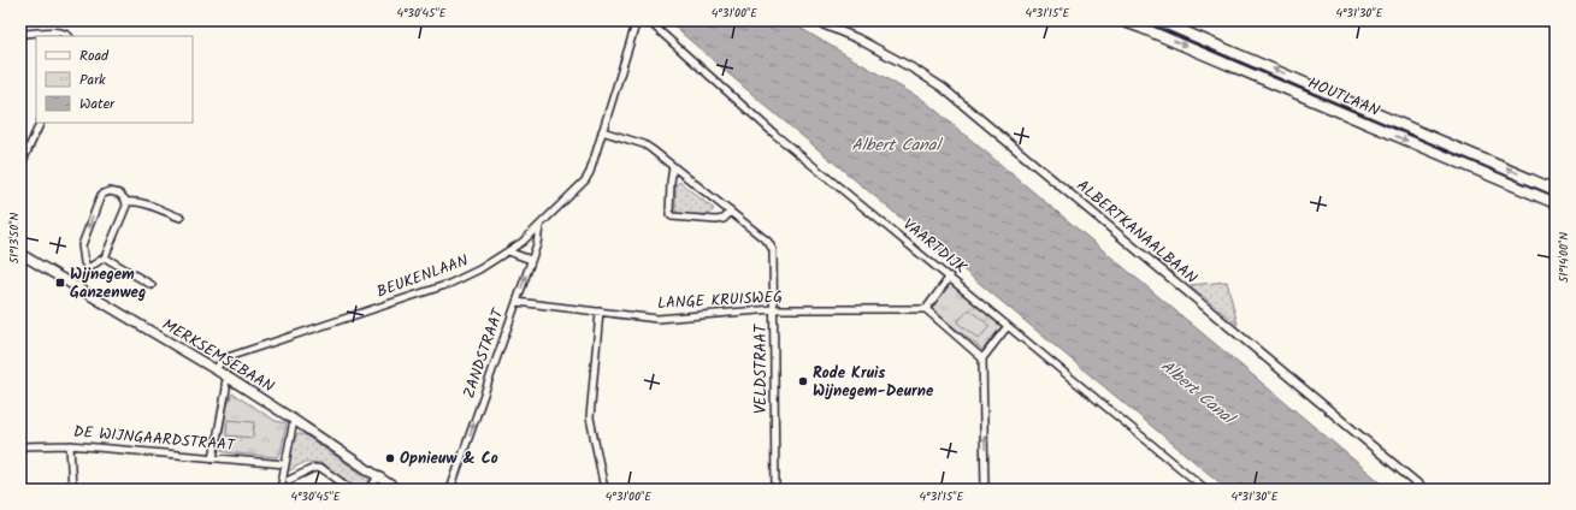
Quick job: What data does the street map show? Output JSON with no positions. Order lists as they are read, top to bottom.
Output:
{
  "streets": {
    "main road": ["HOUTLAAN", "MERKSEMSEBAAN"],
    "street": [
      "ALBERTKANAALBAAN",
      "VAARTDIJK",
      "BEUKENLAAN",
      "LANGE KRUISWEG",
      "ZANDSTRAAT",
      "VELDSTRAAT",
      "DE WIJNGAARDSTRAAT"
    ]
  },
  "crossings": [
    ["BEUKENLAAN", "MERKSEMSEBAAN"],
    ["LANGE KRUISWEG", "ZANDSTRAAT"],
    ["LANGE KRUISWEG", "VELDSTRAAT"]
  ],
  "one_way": ["ZANDSTRAAT"],
  "water": ["Albert Canal"],
  "places": {
    "transit": ["Wijnegem Ganzenweg"],
    "other": ["Rode Kruis Wijnegem-Deurne", "Opnieuw & Co"]
  },
  "legend": ["Road", "Park", "Water"],
  "coordinates": [
    "4°30'45\"E",
    "4°31'00\"E",
    "4°31'15\"E",
    "4°31'30\"E",
    "51°13'50\"N",
    "51°14'00\"N"
  ]
}
